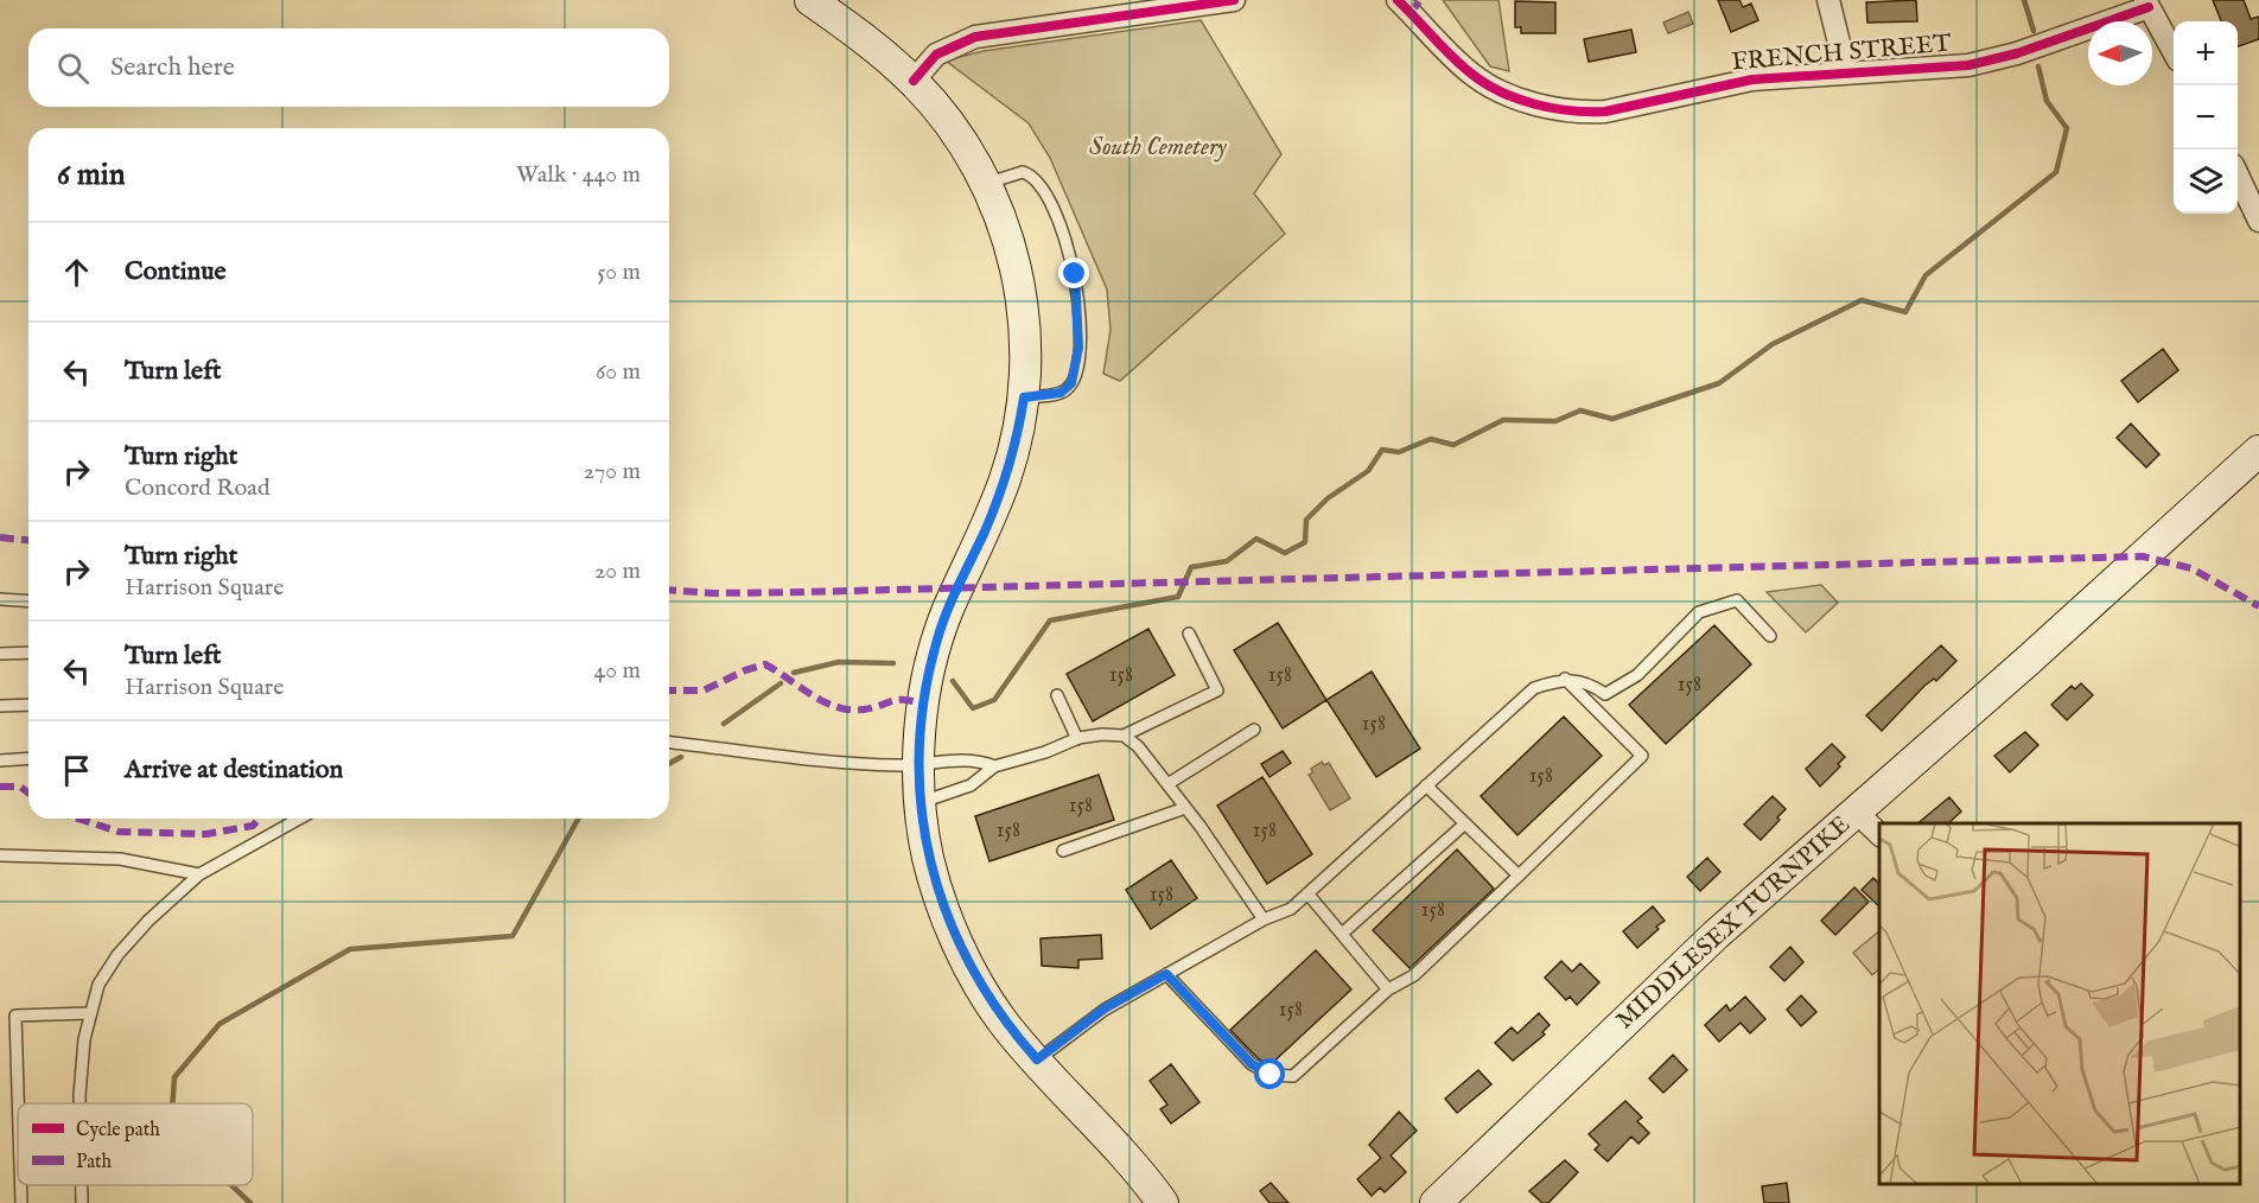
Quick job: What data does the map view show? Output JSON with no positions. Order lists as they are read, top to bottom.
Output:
{
  "streets": {
    "main road": ["MIDDLESEX TURNPIKE"],
    "street": ["FRENCH STREET"]
  },
  "parks": ["South Cemetery"],
  "house_numbers": [
    "158",
    "158",
    "158",
    "158",
    "158",
    "158",
    "158",
    "158",
    "158",
    "158",
    "158"
  ],
  "legend": ["Cycle path", "Path"],
  "north": "left",
  "page": {
    "map_buttons": ["+", "−"],
    "search": "Search here",
    "heading": ["6 min", "Walk · 440 m"],
    "list": [
      ["Continue", "50 m"],
      ["Turn left", "60 m"],
      ["Turn right", "Concord Road", "270 m"],
      ["Turn right", "Harrison Square", "20 m"],
      ["Turn left", "Harrison Square", "40 m"],
      "Arrive at destination"
    ]
  }
}
